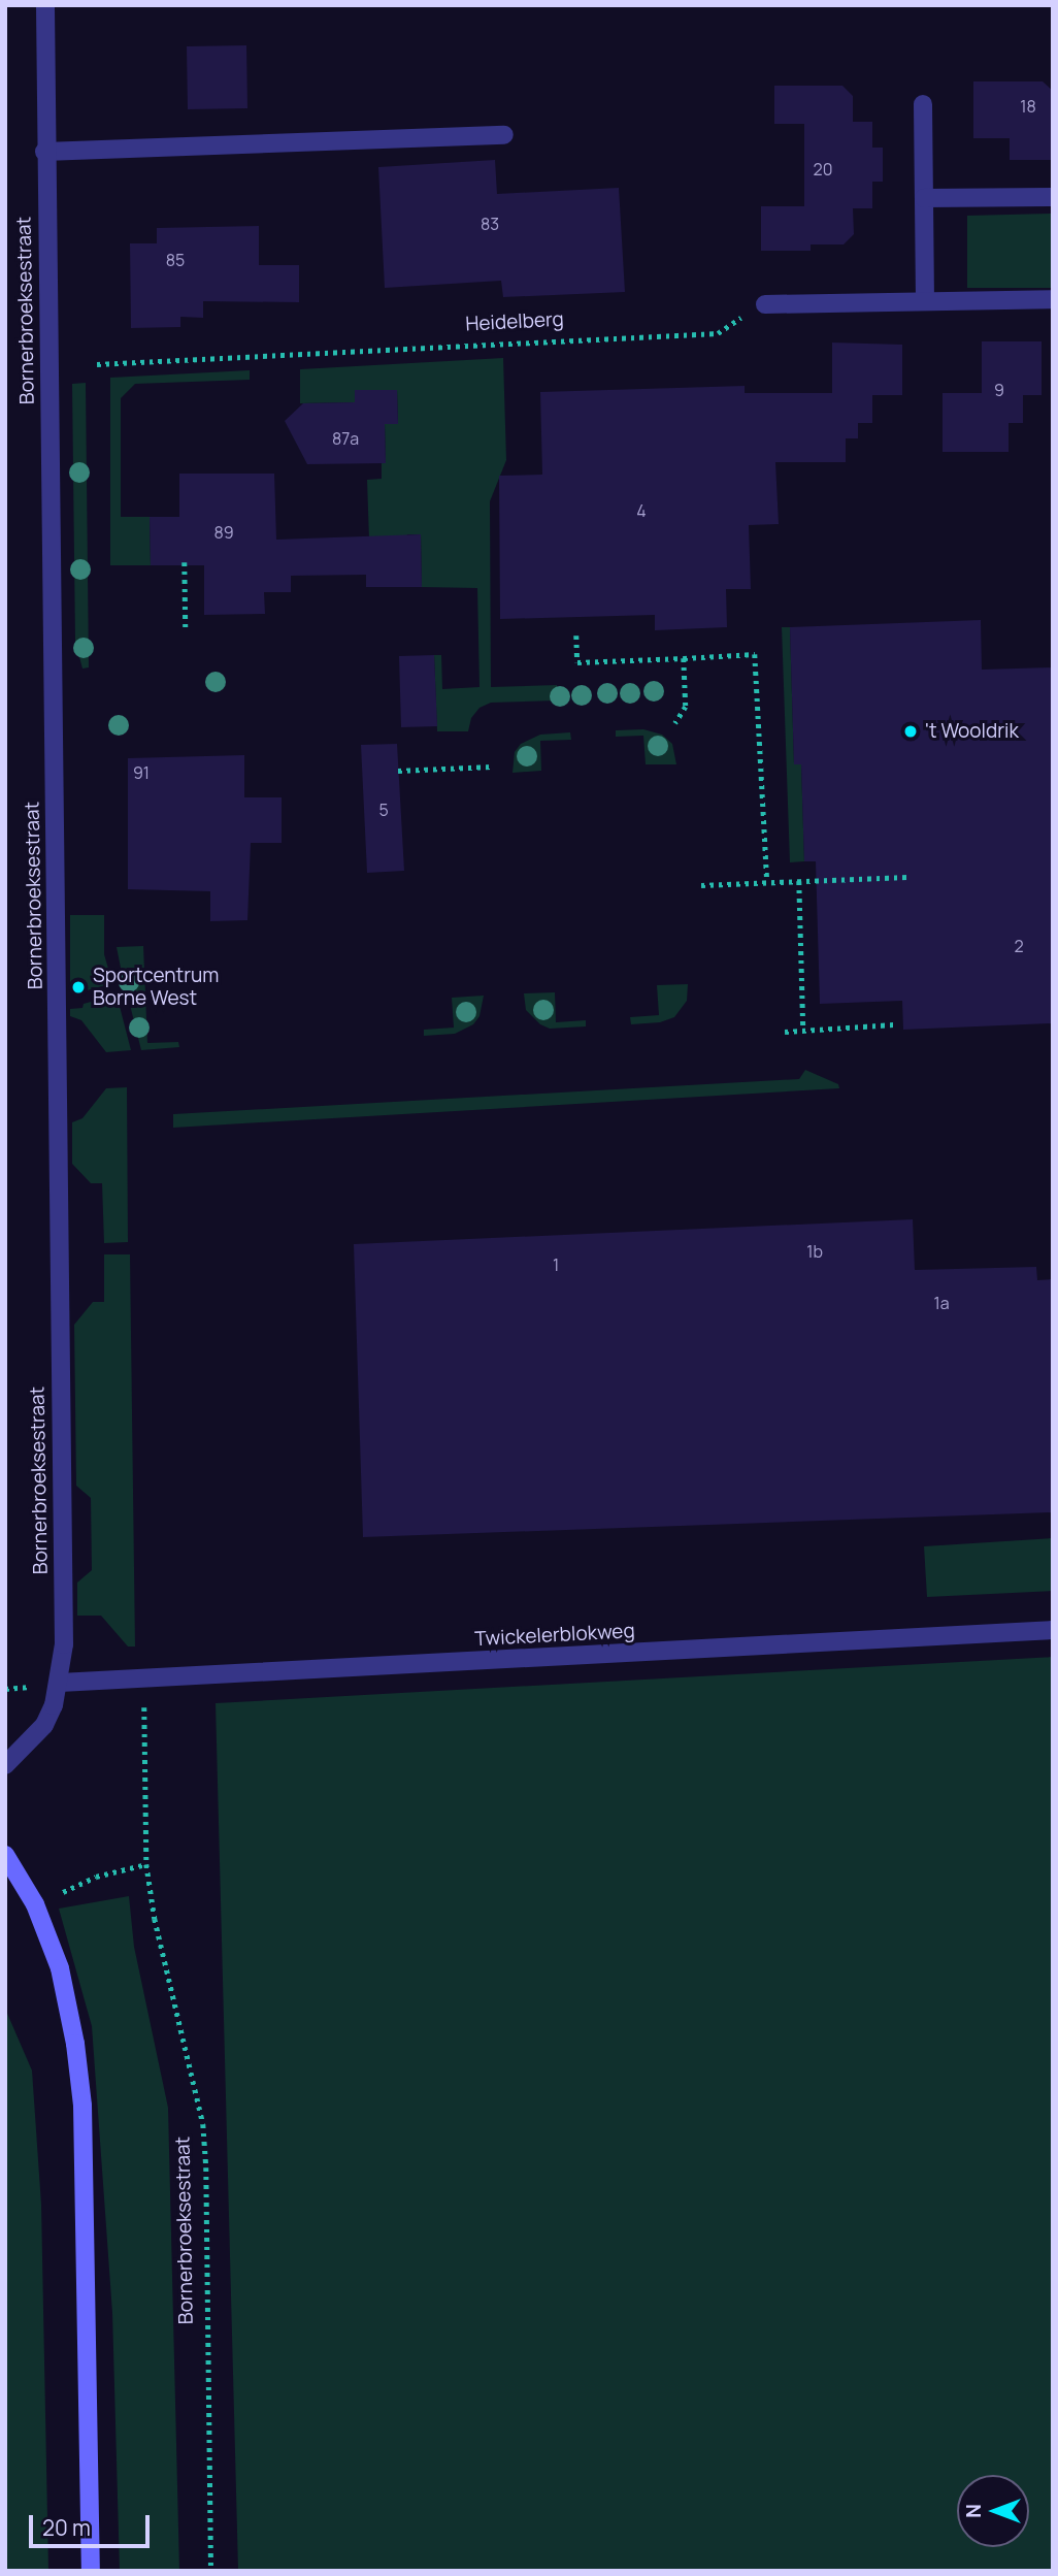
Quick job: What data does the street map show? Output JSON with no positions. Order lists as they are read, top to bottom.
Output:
{
  "streets": {
    "street": ["Bornerbroeksestraat", "Twickelerblokweg"],
    "path": ["Heidelberg"]
  },
  "crossings": [
    ["Bornerbroeksestraat", "Twickelerblokweg"]
  ],
  "places": ["'t Wooldrik", "Sportcentrum Borne West"],
  "house_numbers": [
    "18",
    "20",
    "83",
    "85",
    "9",
    "87a",
    "4",
    "89",
    "91",
    "5",
    "2",
    "1b",
    "1",
    "1a"
  ],
  "scale_bar": "20 m",
  "north": "left"
}
